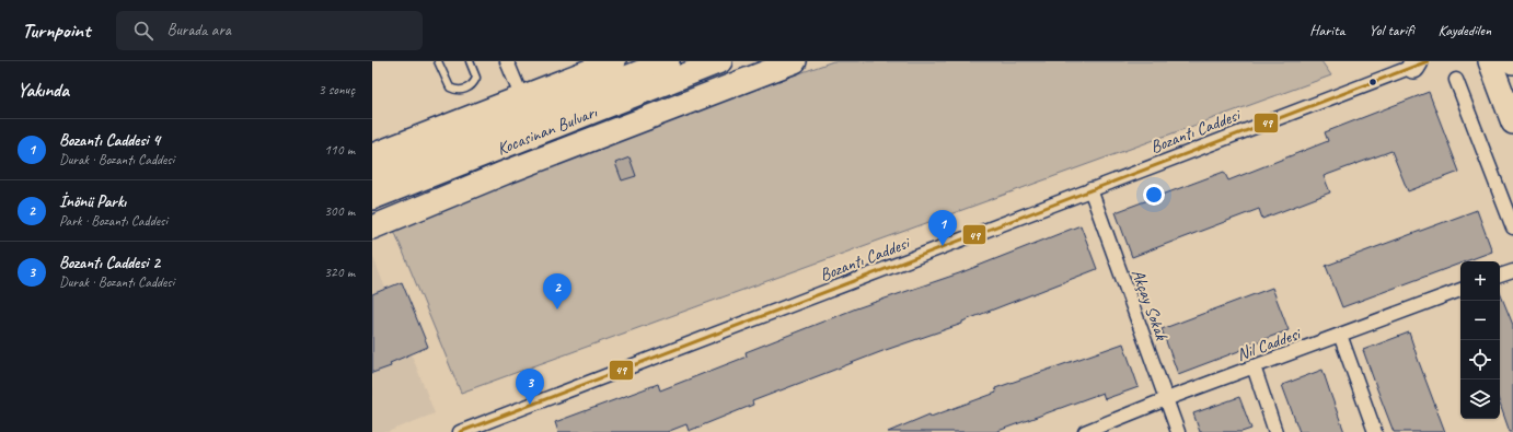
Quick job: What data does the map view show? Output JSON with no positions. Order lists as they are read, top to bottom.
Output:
{
  "streets": {
    "highway": ["Kocasinan Bulvarı"],
    "street": ["Bozantı Caddesi", "Akçay Sokak", "Nil Caddesi"]
  },
  "crossings": [
    ["Bozantı Caddesi", "Akçay Sokak"],
    ["Akçay Sokak", "Nil Caddesi"]
  ],
  "lines": ["transit line 49"],
  "page": {
    "header": "Turnpoint",
    "search": "Burada ara",
    "nav": ["Harita", "Yol tarifi", "Kaydedilen"],
    "heading": ["Yakında", "3 sonuç"],
    "list": [
      {
        "mark": "1",
        "name": "Bozantı Caddesi 4",
        "note": "Durak · Bozantı Caddesi",
        "value": "110 m"
      },
      {
        "mark": "2",
        "name": "İnönü Parkı",
        "note": "Park · Bozantı Caddesi",
        "value": "300 m"
      },
      {
        "mark": "3",
        "name": "Bozantı Caddesi 2",
        "note": "Durak · Bozantı Caddesi",
        "value": "320 m"
      }
    ],
    "pins": ["1", "2", "3"],
    "map_buttons": ["+", "−"]
  }
}
